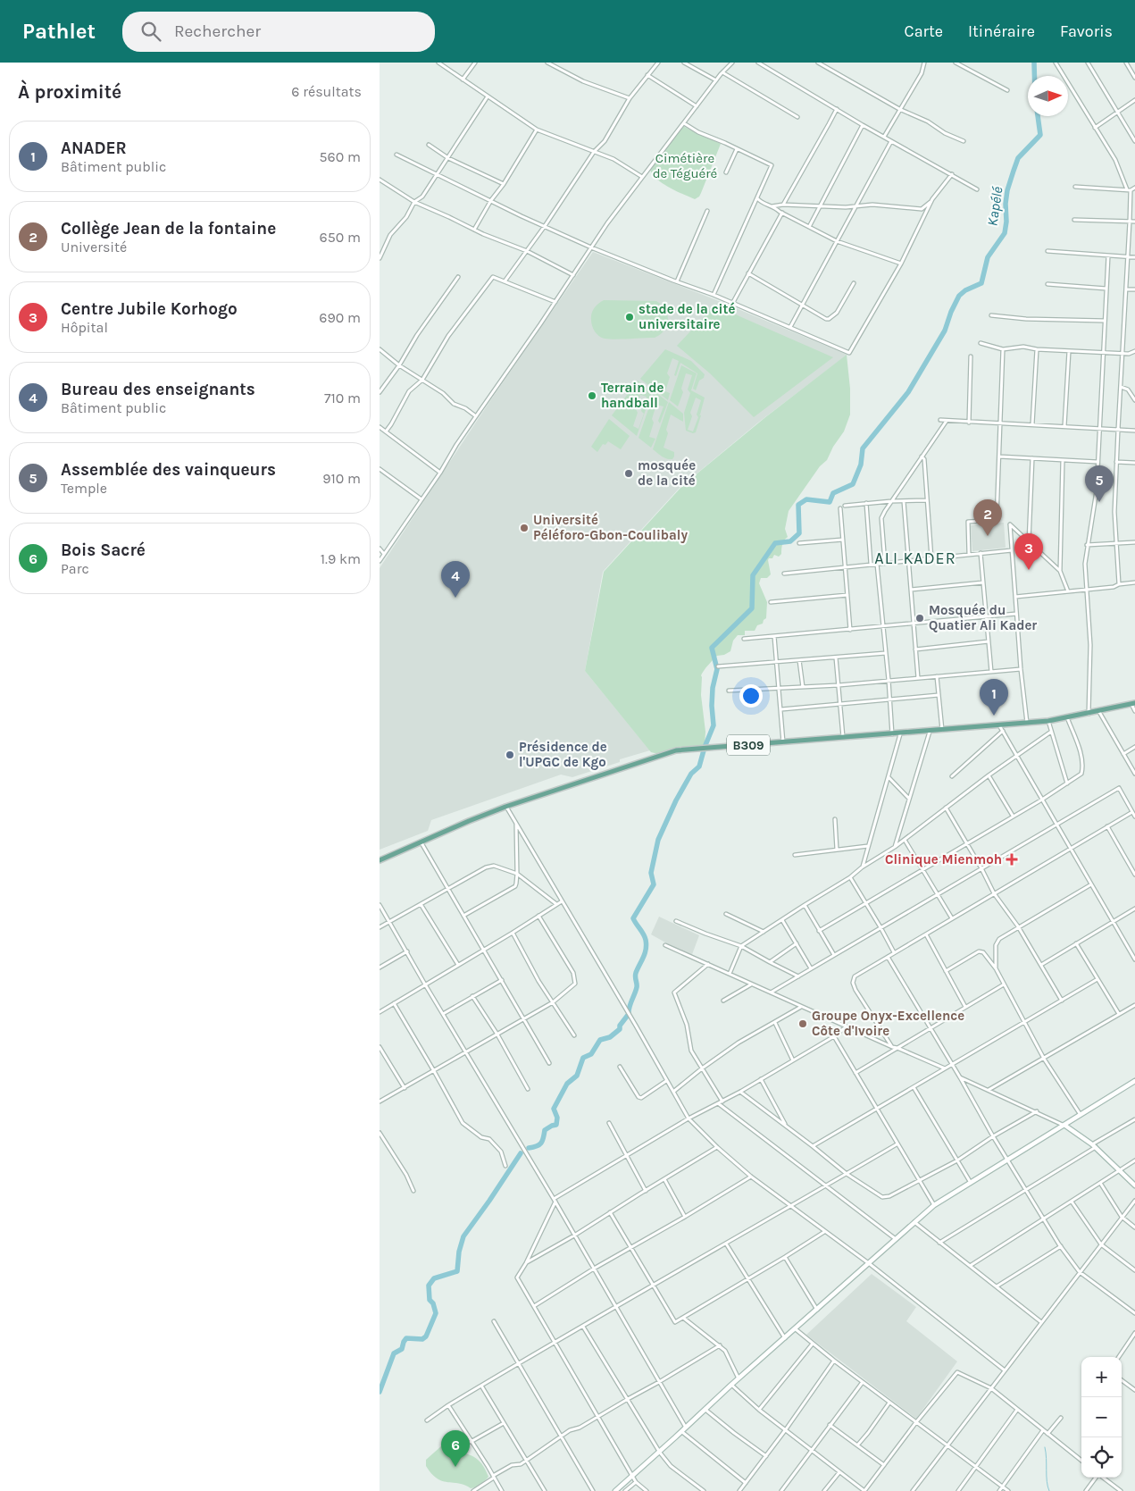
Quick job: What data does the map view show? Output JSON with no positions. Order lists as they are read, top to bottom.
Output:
{
  "streets": {
    "main road": ["B309"]
  },
  "districts": ["ALI KADER"],
  "water": ["Kapélé"],
  "parks": ["Cimétière de Téguéré"],
  "places": {
    "other": [
      "stade de la cité universitaire",
      "Terrain de handball",
      "mosquée de la cité",
      "Université Péléforo-Gbon-Coulibaly",
      "Mosquée du Quatier Ali Kader",
      "Présidence de l'UPGC de Kgo",
      "Groupe Onyx-Excellence Côte d'Ivoire"
    ],
    "health": ["Clinique Mienmoh"]
  },
  "north": "right",
  "page": {
    "header": "Pathlet",
    "search": "Rechercher",
    "nav": ["Carte", "Itinéraire", "Favoris"],
    "heading": ["À proximité", "6 résultats"],
    "list": [
      {
        "mark": "1",
        "name": "ANADER",
        "note": "Bâtiment public",
        "value": "560 m"
      },
      {
        "mark": "2",
        "name": "Collège Jean de la fontaine",
        "note": "Université",
        "value": "650 m"
      },
      {
        "mark": "3",
        "name": "Centre Jubile Korhogo",
        "note": "Hôpital",
        "value": "690 m"
      },
      {
        "mark": "4",
        "name": "Bureau des enseignants",
        "note": "Bâtiment public",
        "value": "710 m"
      },
      {
        "mark": "5",
        "name": "Assemblée des vainqueurs",
        "note": "Temple",
        "value": "910 m"
      },
      {
        "mark": "6",
        "name": "Bois Sacré",
        "note": "Parc",
        "value": "1.9 km"
      }
    ],
    "pins": [
      "5",
      "2",
      "3",
      "4",
      "1",
      "6"
    ],
    "map_buttons": ["+", "−"]
  }
}
